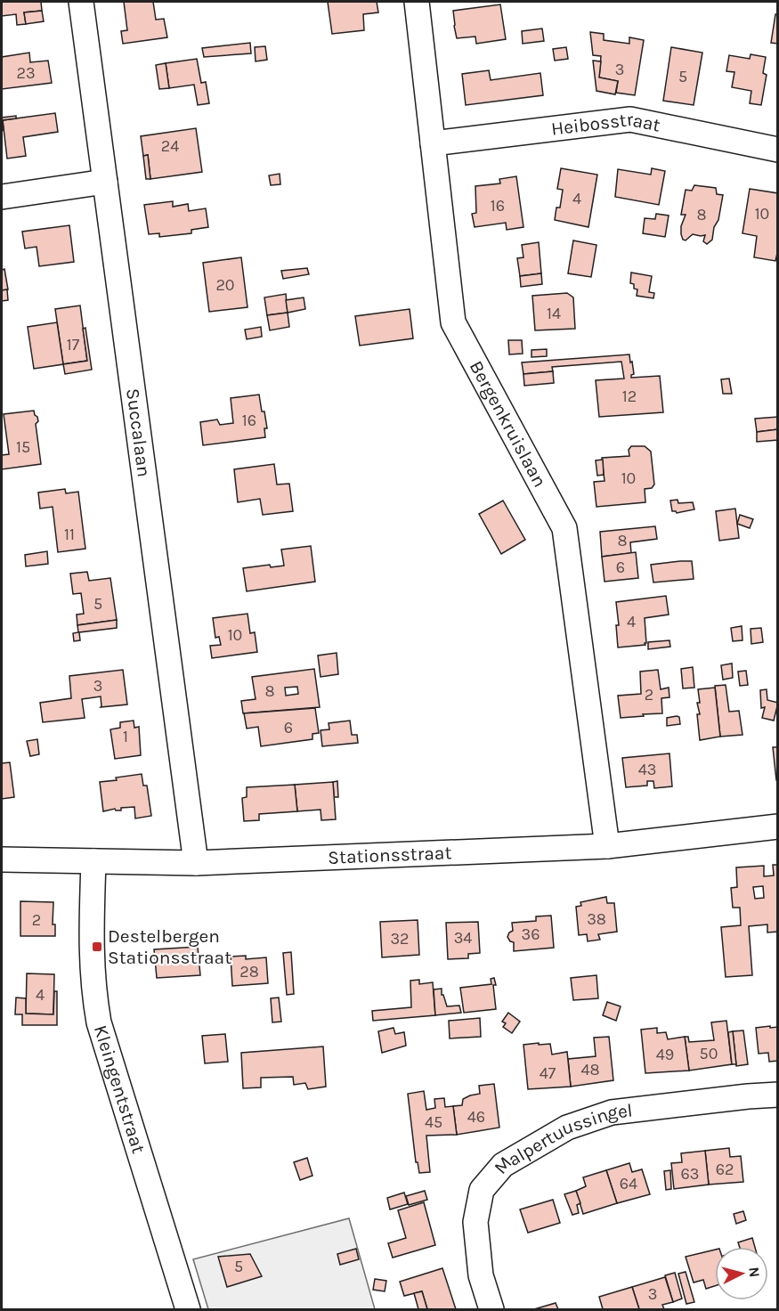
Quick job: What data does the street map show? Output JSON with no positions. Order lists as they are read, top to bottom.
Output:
{
  "streets": {
    "street": [
      "Heibosstraat",
      "Bergenkruislaan",
      "Succalaan",
      "Stationsstraat",
      "Kleingentstraat",
      "Malpertuussingel"
    ]
  },
  "crossings": [
    ["Heibosstraat", "Bergenkruislaan"],
    ["Bergenkruislaan", "Stationsstraat"],
    ["Succalaan", "Stationsstraat"],
    ["Stationsstraat", "Kleingentstraat"]
  ],
  "places": {
    "transit": ["Destelbergen Stationsstraat"]
  },
  "house_numbers": [
    "3",
    "23",
    "5",
    "24",
    "4",
    "16",
    "10",
    "8",
    "20",
    "14",
    "17",
    "12",
    "16",
    "15",
    "10",
    "11",
    "8",
    "6",
    "5",
    "4",
    "10",
    "3",
    "8",
    "2",
    "6",
    "1",
    "43",
    "38",
    "2",
    "36",
    "34",
    "32",
    "28",
    "4",
    "50",
    "49",
    "48",
    "47",
    "46",
    "45",
    "62",
    "63",
    "64",
    "5",
    "3"
  ],
  "north": "right"
}
